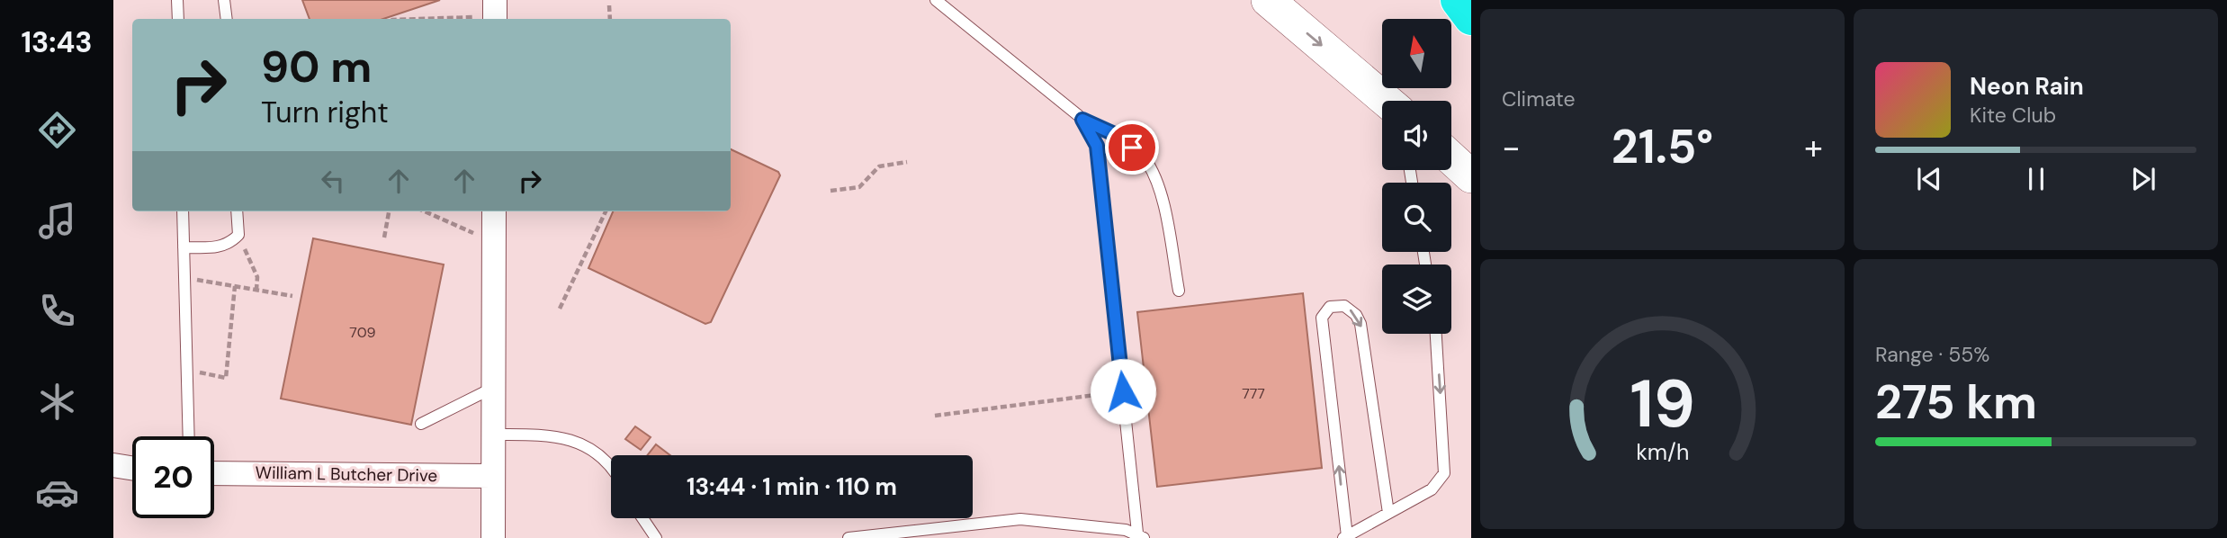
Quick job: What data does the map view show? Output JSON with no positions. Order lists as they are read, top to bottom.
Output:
{
  "streets": {
    "street": ["William L Butcher Drive"]
  },
  "house_numbers": ["709", "777"],
  "north": "top",
  "page": {
    "tabs": "13:43",
    "tile": [
      "Climate",
      ["Range · 55%", "275 km"]
    ],
    "turn": ["90 m", "Turn right"],
    "song": ["Neon Rain", "Kite Club"],
    "heat": ["−", "21.5°", "+"],
    "limit": "20",
    "trip": "13:44 · 1 min · 110 m",
    "gauge": ["19", "km/h"]
  }
}
